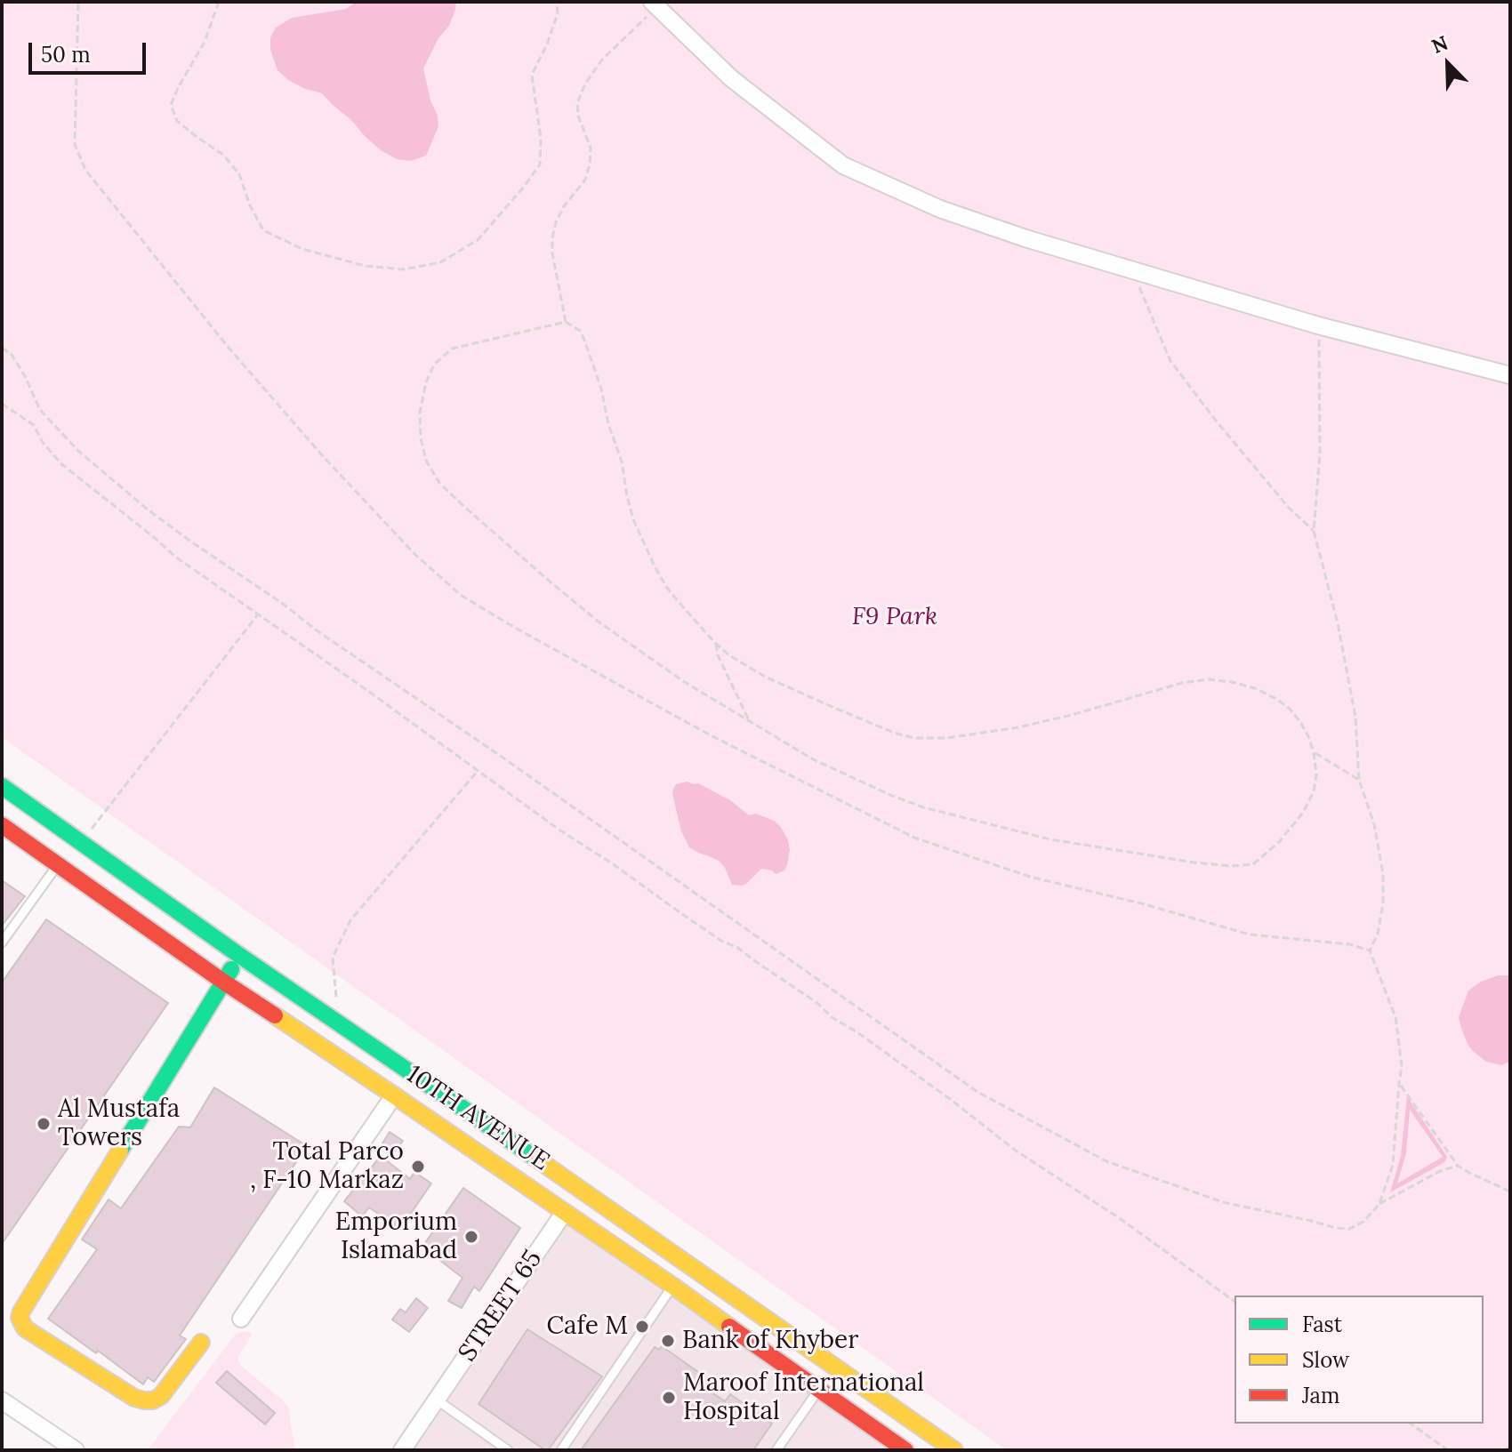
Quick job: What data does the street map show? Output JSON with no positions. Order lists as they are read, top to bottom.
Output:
{
  "streets": {
    "main road": ["10TH AVENUE"],
    "street": ["STREET 65"]
  },
  "crossings": [
    ["10TH AVENUE", "STREET 65"]
  ],
  "parks": ["F9 Park"],
  "places": [
    "Al Mustafa Towers",
    "Total Parco , F-10 Markaz",
    "Emporium Islamabad",
    "Cafe M",
    "Bank of Khyber",
    "Maroof International Hospital"
  ],
  "legend": ["Fast", "Slow", "Jam"],
  "scale_bar": "50 m",
  "north": "top left"
}
